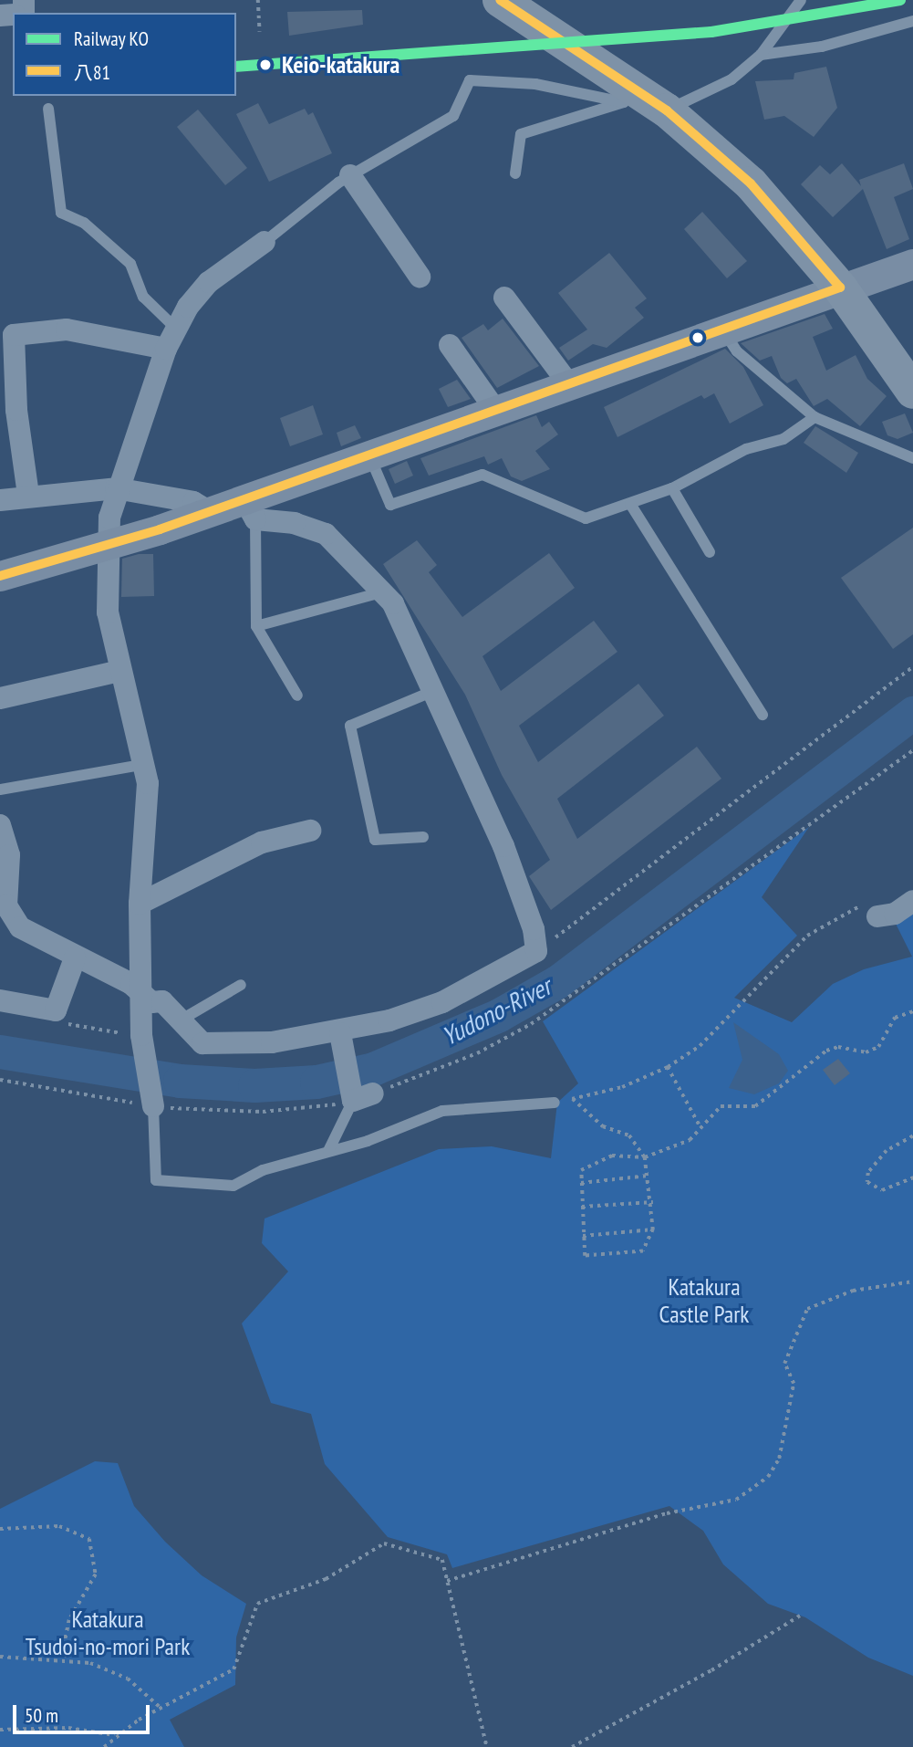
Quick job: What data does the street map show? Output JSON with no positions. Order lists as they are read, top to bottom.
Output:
{
  "water": ["Yudono-River"],
  "parks": ["Katakura Castle Park", "Katakura Tsudoi-no-mori Park"],
  "places": ["Keio-katakura"],
  "lines": ["rail line KO", "transit line 八81"],
  "legend": ["Railway KO", "八81"],
  "scale_bar": "50 m"
}
